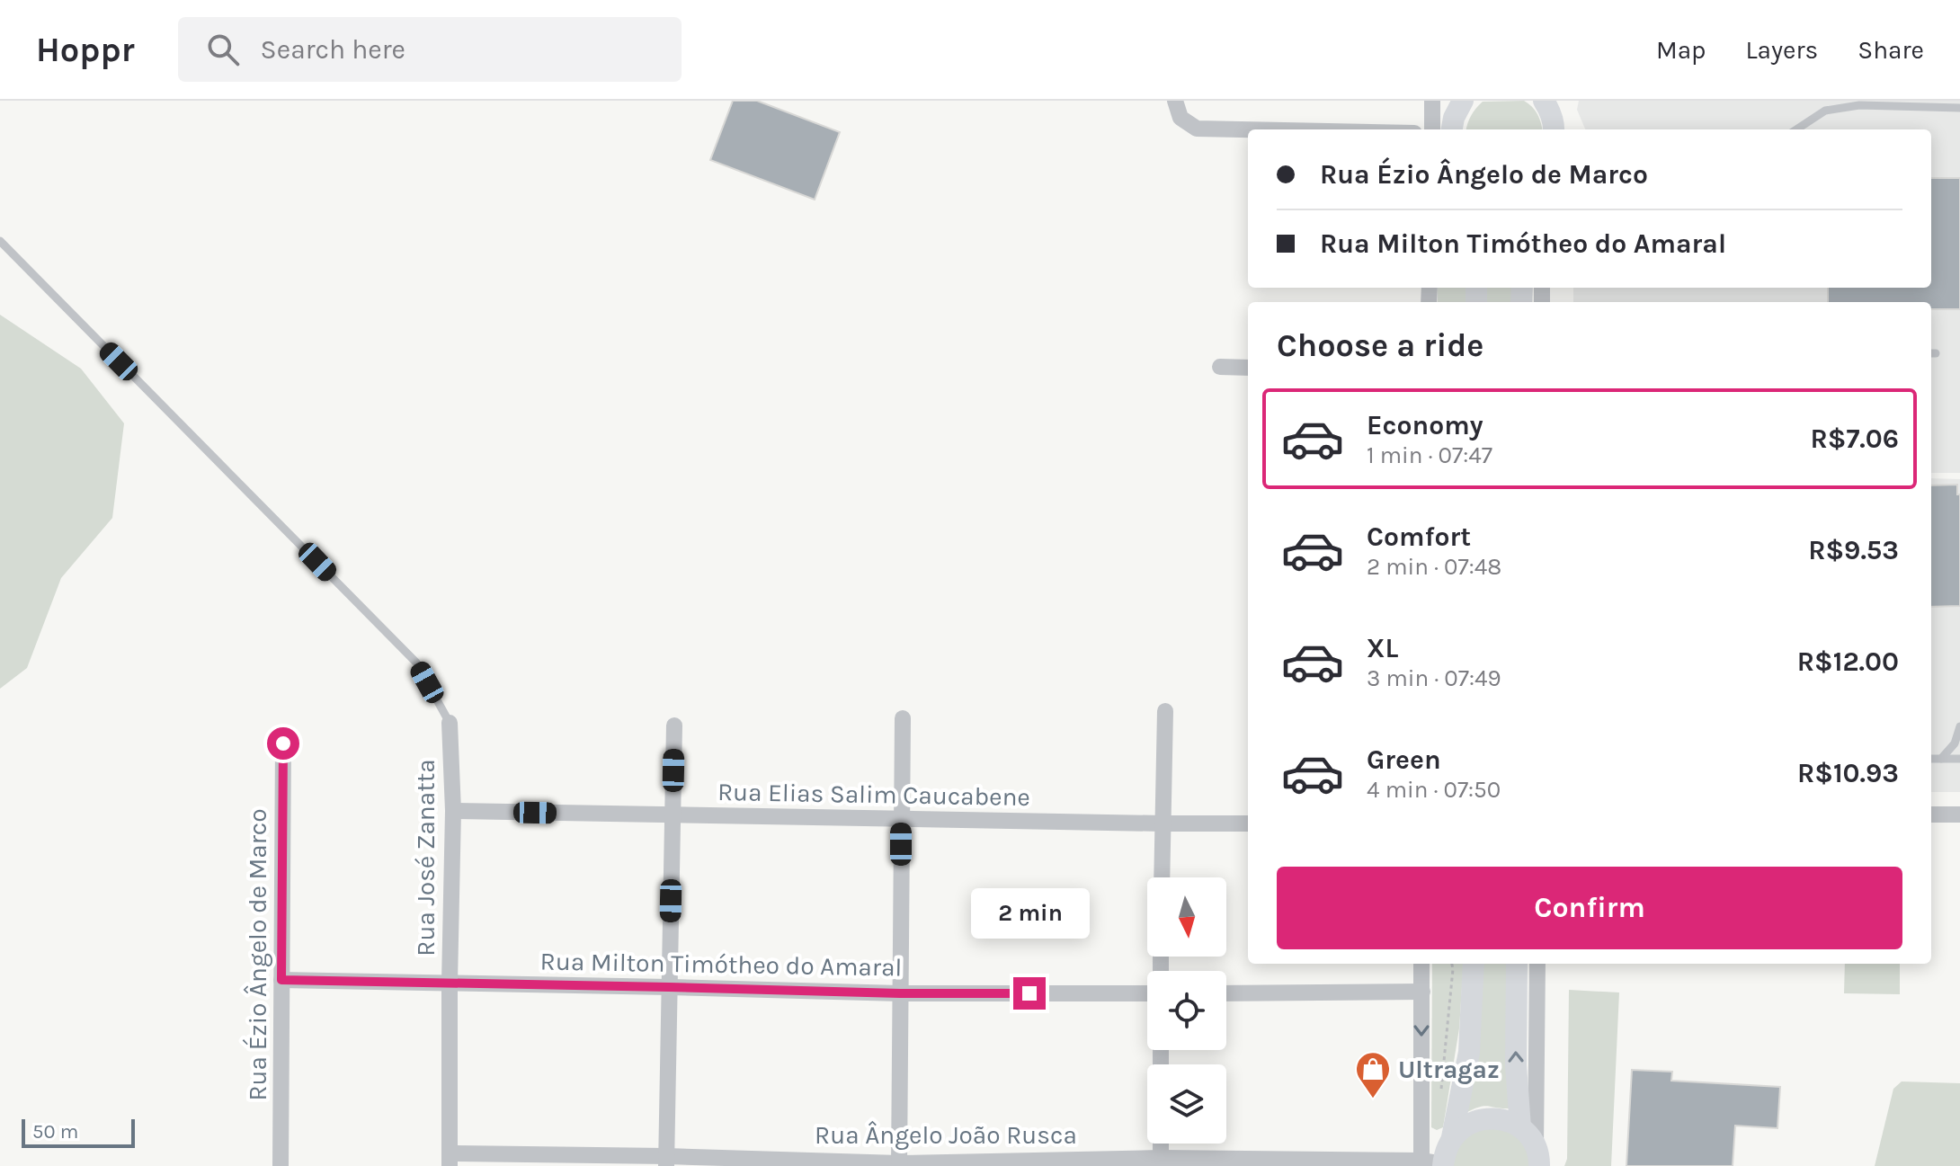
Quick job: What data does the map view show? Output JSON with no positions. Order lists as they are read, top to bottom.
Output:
{
  "streets": {
    "street": [
      "Rua Elias Salim Caucabene",
      "Rua José Zanatta",
      "Rua Ézio Ângelo de Marco",
      "Rua Milton Timótheo do Amaral",
      "Rua Ângelo João Rusca"
    ]
  },
  "crossings": [
    ["Rua Elias Salim Caucabene", "Rua José Zanatta"],
    ["Rua José Zanatta", "Rua Milton Timótheo do Amaral"],
    ["Rua José Zanatta", "Rua Ângelo João Rusca"],
    ["Rua Ézio Ângelo de Marco", "Rua Milton Timótheo do Amaral"]
  ],
  "places": {
    "shop": ["Ultragaz"]
  },
  "scale_bar": "50 m",
  "north": "bottom",
  "page": {
    "header": "Hoppr",
    "search": "Search here",
    "nav": ["Map", "Layers", "Share"],
    "banner": ["Rua Ézio Ângelo de Marco", "Rua Milton Timótheo do Amaral"],
    "heading": "Choose a ride",
    "list": [
      {
        "name": "Economy",
        "note": "1 min · 07:47",
        "value": "R$7.06"
      },
      {
        "name": "Comfort",
        "note": "2 min · 07:48",
        "value": "R$9.53"
      },
      {
        "name": "XL",
        "note": "3 min · 07:49",
        "value": "R$12.00"
      },
      {
        "name": "Green",
        "note": "4 min · 07:50",
        "value": "R$10.93"
      }
    ],
    "buttons": "Confirm",
    "bubble": "2 min",
    "scale": "50 m"
  }
}
